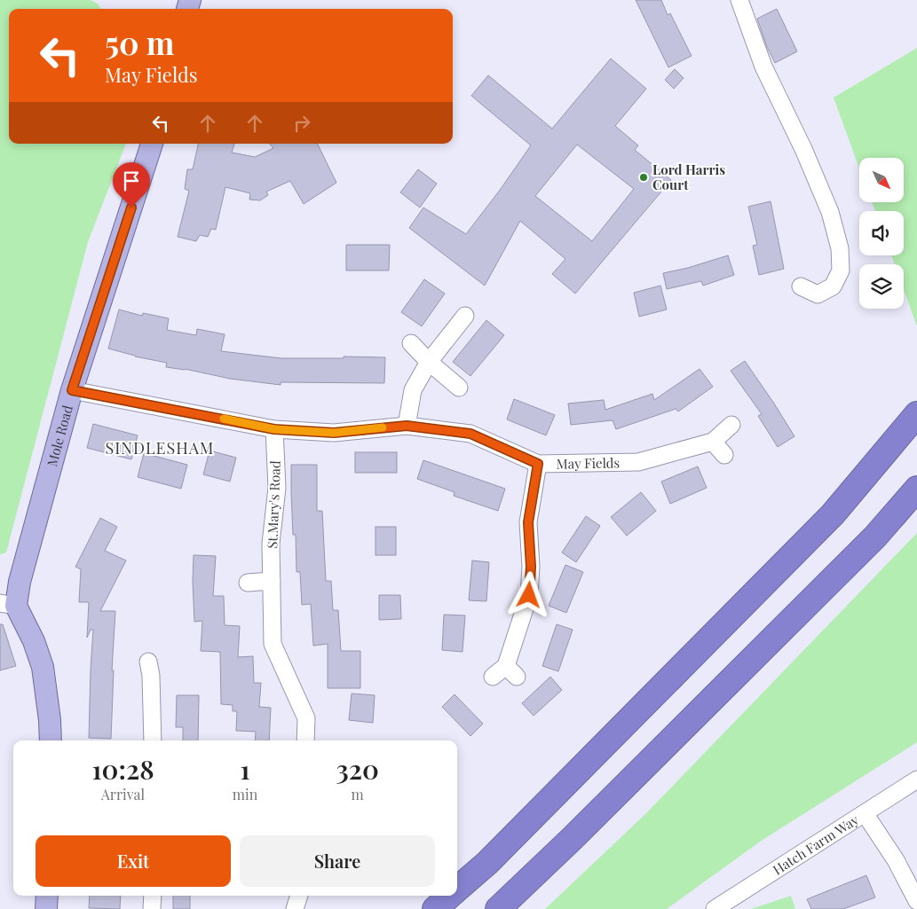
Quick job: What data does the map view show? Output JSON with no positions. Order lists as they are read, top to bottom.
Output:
{
  "streets": {
    "main road": ["Mole Road"],
    "street": ["May Fields", "St.Mary's Road", "Hatch Farm Way"]
  },
  "crossings": [
    ["Mole Road", "May Fields"],
    ["May Fields", "St.Mary's Road"]
  ],
  "districts": ["SINDLESHAM"],
  "places": ["Lord Harris Court"],
  "north": "bottom right",
  "page": {
    "turn": ["50 m", "May Fields"],
    "eta": [
      "10:28",
      "Arrival",
      "1",
      "min",
      "320",
      "m"
    ],
    "buttons": ["Exit", "Share"]
  }
}
